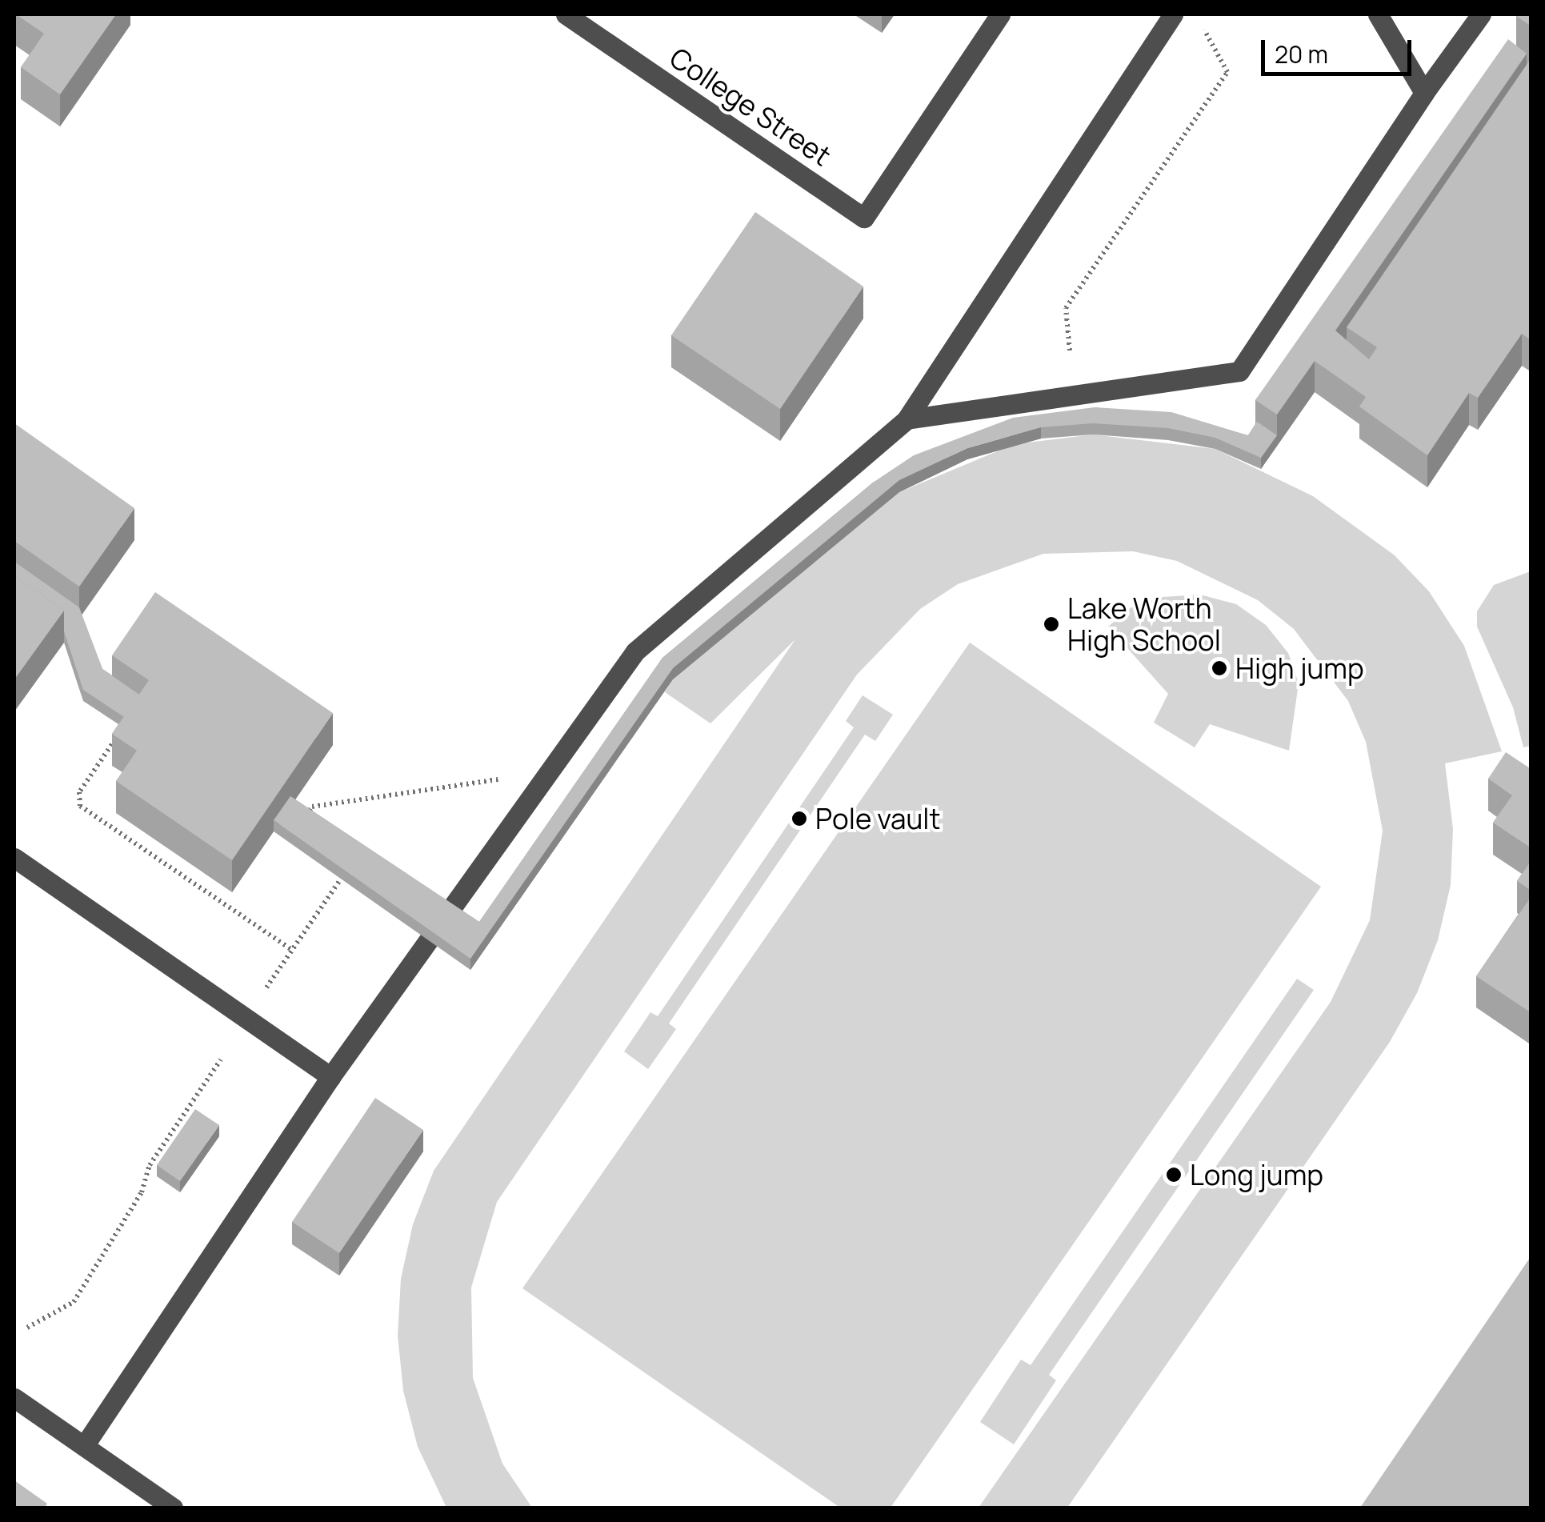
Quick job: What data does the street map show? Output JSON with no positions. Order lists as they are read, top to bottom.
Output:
{
  "streets": {
    "street": ["College Street"]
  },
  "places": [
    "Lake Worth High School",
    "High jump",
    "Pole vault",
    "Long jump"
  ],
  "scale_bar": "20 m"
}
